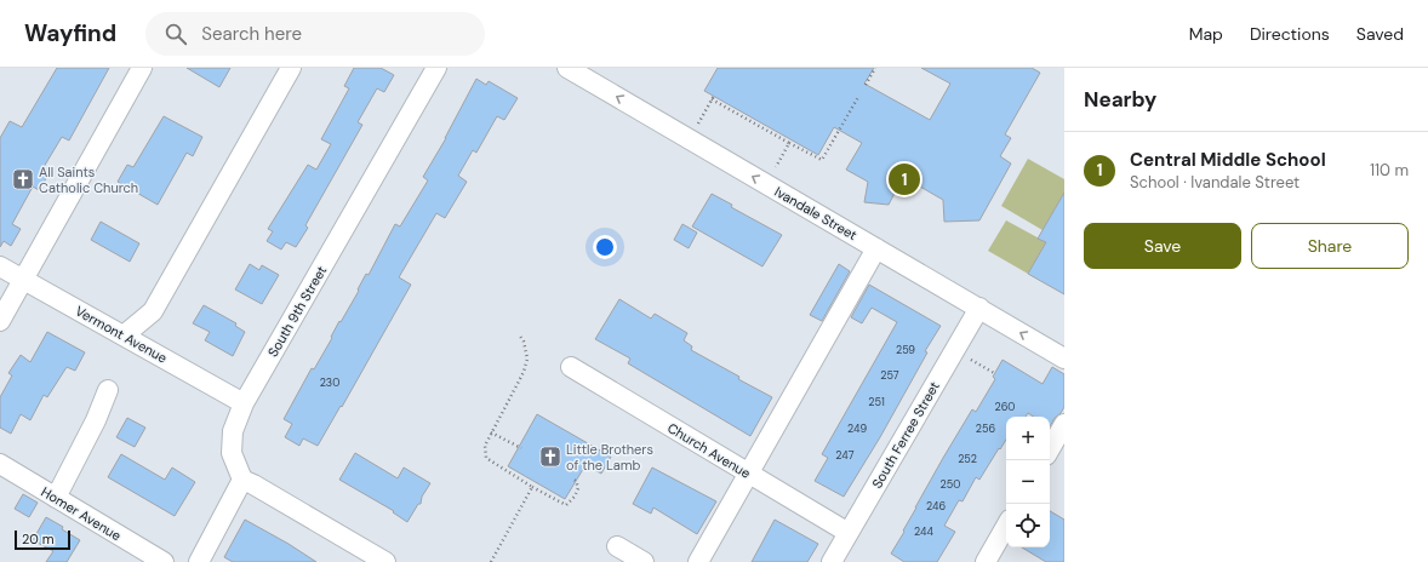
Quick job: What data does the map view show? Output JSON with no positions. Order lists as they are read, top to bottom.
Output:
{
  "streets": {
    "street": [
      "Ivandale Street",
      "South 9th Street",
      "Vermont Avenue",
      "South Ferree Street",
      "Church Avenue",
      "Homer Avenue"
    ]
  },
  "crossings": [
    ["Ivandale Street", "South Ferree Street"],
    ["South 9th Street", "Vermont Avenue"],
    ["South Ferree Street", "Church Avenue"]
  ],
  "one_way": ["Ivandale Street"],
  "places": {
    "church": ["All Saints Catholic Church", "Little Brothers of the Lamb"]
  },
  "house_numbers": [
    "259",
    "257",
    "230",
    "251",
    "260",
    "249",
    "256",
    "247",
    "252",
    "250",
    "246",
    "244"
  ],
  "scale_bar": "20 m",
  "page": {
    "header": "Wayfind",
    "search": "Search here",
    "nav": ["Map", "Directions", "Saved"],
    "heading": "Nearby",
    "list": [
      {
        "mark": "1",
        "name": "Central Middle School",
        "note": "School · Ivandale Street",
        "value": "110 m"
      }
    ],
    "pins": "1",
    "buttons": ["Save", "Share"],
    "map_buttons": ["+", "−"],
    "scale": "20 m"
  }
}
